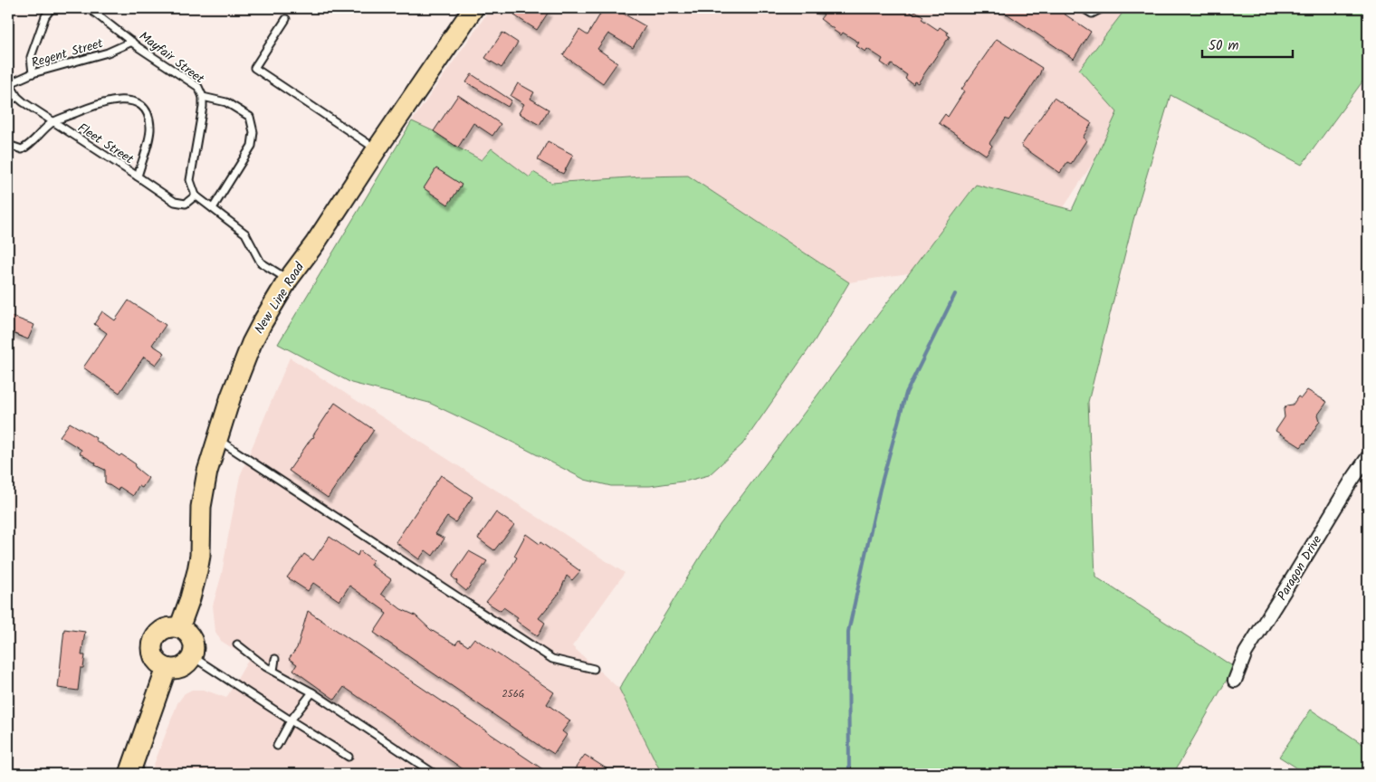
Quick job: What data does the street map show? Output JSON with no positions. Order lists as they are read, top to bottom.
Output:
{
  "streets": {
    "main road": ["New Line Road"],
    "street": ["Paragon Drive"],
    "lane": ["Regent Street", "Mayfair Street", "Fleet Street"]
  },
  "crossings": [
    ["Regent Street", "Mayfair Street"],
    ["Regent Street", "Fleet Street"],
    ["Mayfair Street", "Fleet Street"]
  ],
  "house_numbers": ["256G"],
  "scale_bar": "50 m"
}
